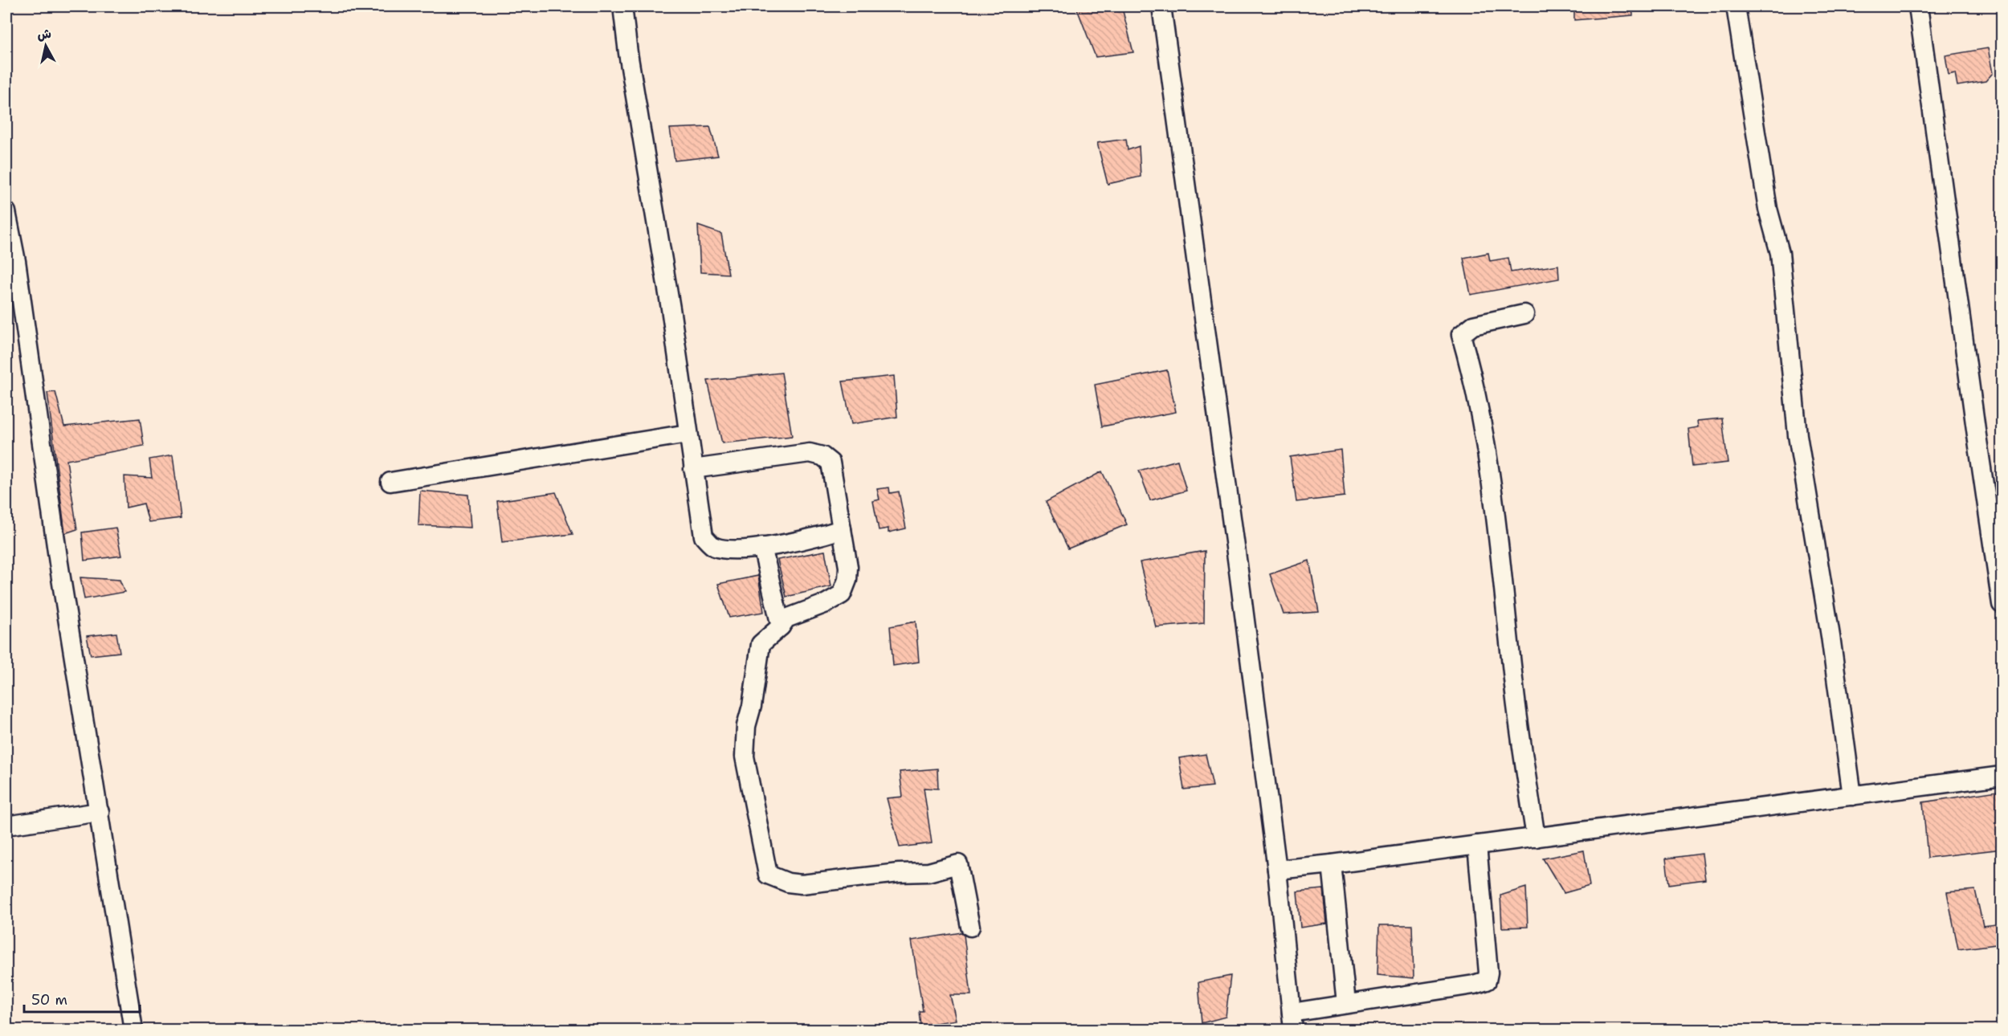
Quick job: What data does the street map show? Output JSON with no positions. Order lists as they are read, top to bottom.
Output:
{
  "scale_bar": "50 m",
  "north": "top"
}
